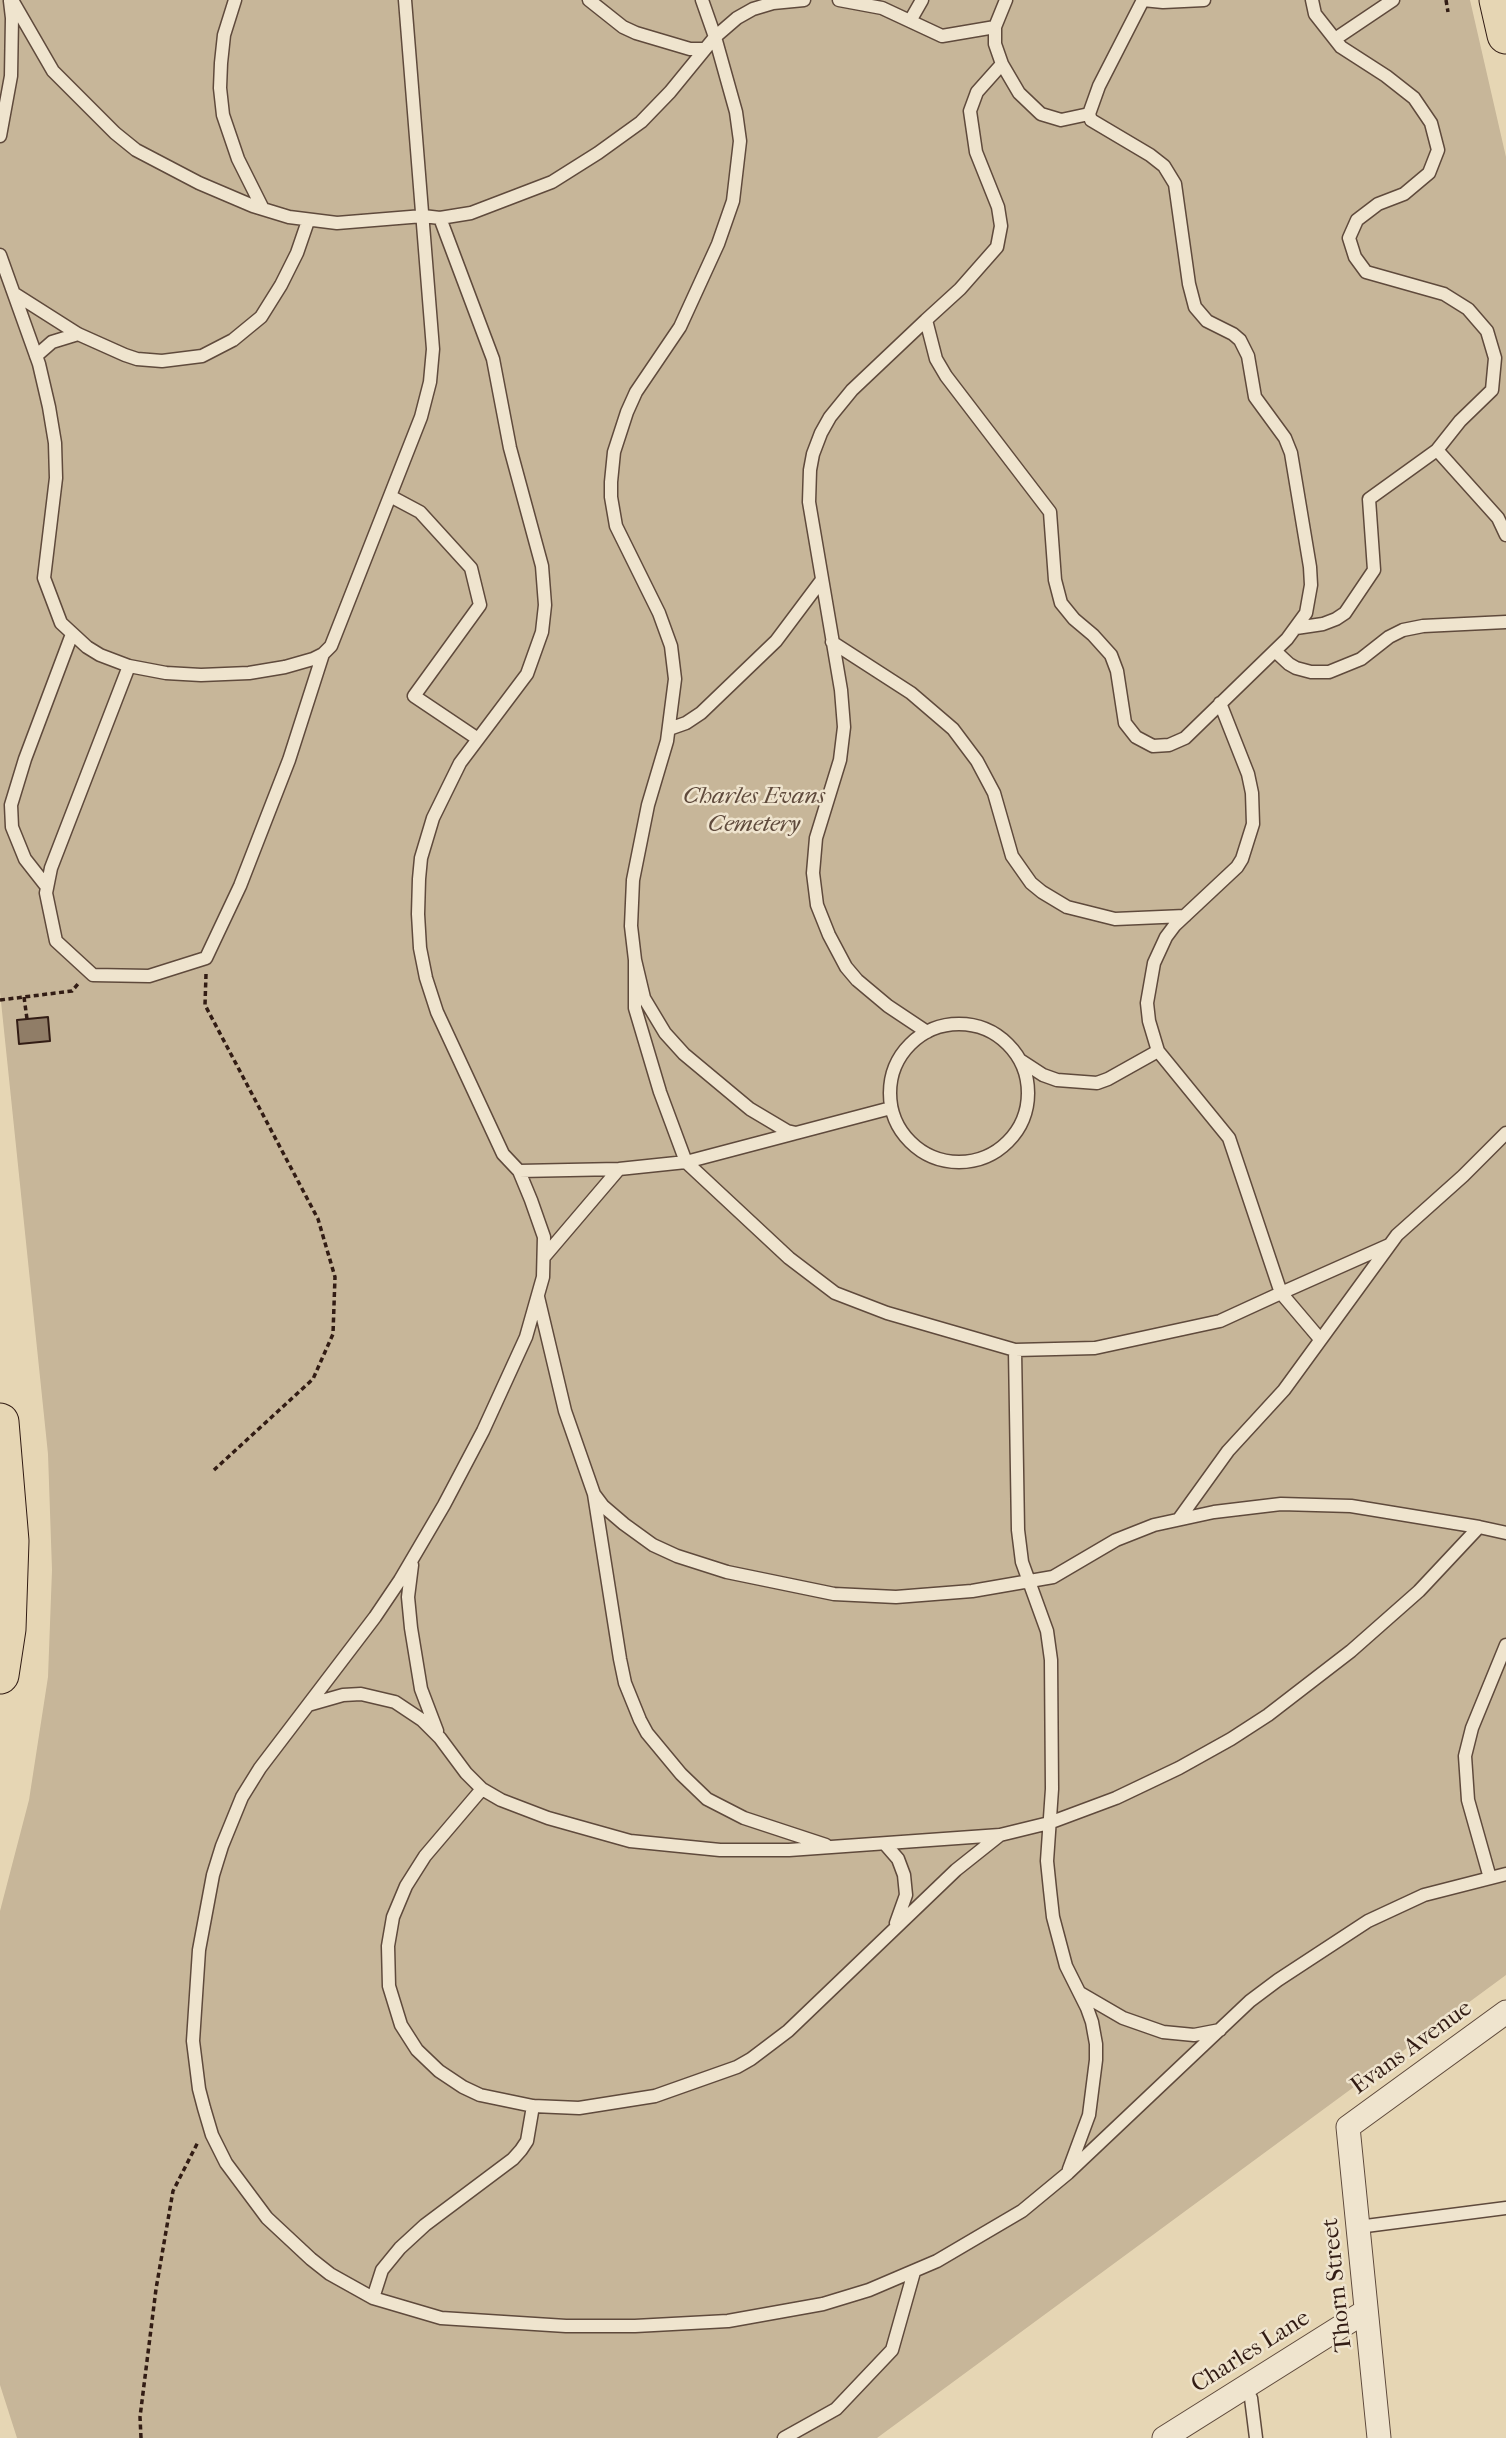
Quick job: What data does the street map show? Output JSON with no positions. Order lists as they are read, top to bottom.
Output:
{
  "streets": {
    "street": ["Evans Avenue", "Thorn Street", "Charles Lane"]
  },
  "crossings": [
    ["Evans Avenue", "Thorn Street"],
    ["Thorn Street", "Charles Lane"]
  ],
  "parks": ["Charles Evans Cemetery"]
}
